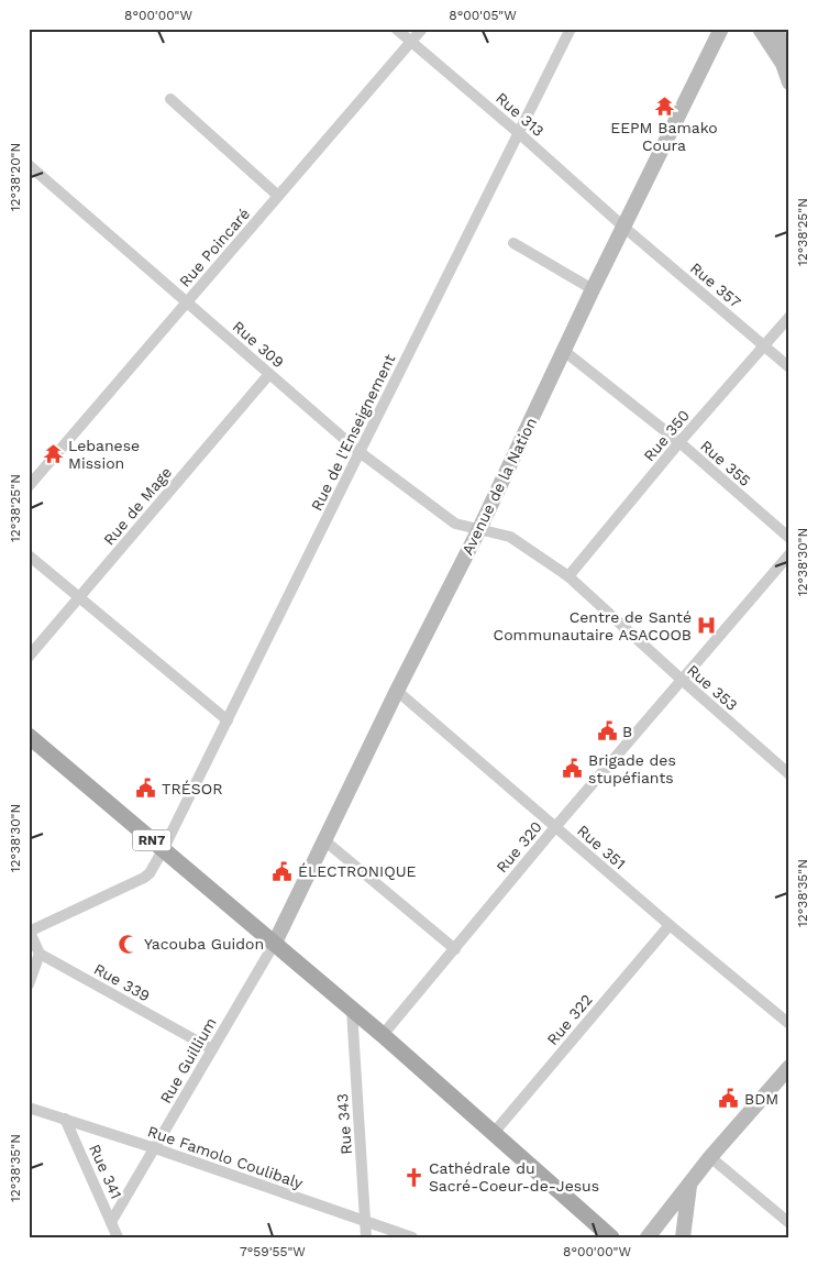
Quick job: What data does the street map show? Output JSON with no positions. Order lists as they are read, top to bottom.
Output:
{
  "streets": {
    "main road": ["RN7"],
    "street": [
      "Rue 313",
      "Rue Poincaré",
      "Rue 357",
      "Rue 309",
      "Rue de l'Enseignement",
      "Rue 350",
      "Rue 355",
      "Avenue de la Nation",
      "Rue de Mage",
      "Rue 353",
      "Rue 320",
      "Rue 351",
      "Rue 339",
      "Rue 322",
      "Rue Guillium",
      "Rue 343",
      "Rue Famolo Coulibaly",
      "Rue 341"
    ]
  },
  "crossings": [
    ["Rue 313", "Rue Poincaré"],
    ["Rue 313", "Rue 357"],
    ["Rue 313", "Rue de l'Enseignement"],
    ["Rue 313", "Avenue de la Nation"],
    ["Rue Poincaré", "Rue 309"],
    ["Rue 357", "Rue 350"],
    ["Rue 357", "Avenue de la Nation"],
    ["Rue 309", "Rue de l'Enseignement"],
    ["Rue 309", "Avenue de la Nation"],
    ["Rue 309", "Rue de Mage"],
    ["Rue 309", "Rue 353"],
    ["Rue de l'Enseignement", "RN7"],
    ["Rue 350", "Rue 355"],
    ["Rue 350", "Rue 353"],
    ["Rue 355", "Avenue de la Nation"],
    ["Avenue de la Nation", "Rue 353"],
    ["Avenue de la Nation", "RN7"],
    ["Avenue de la Nation", "Rue 351"],
    ["Avenue de la Nation", "Rue Guillium"],
    ["Rue 353", "Rue 320"],
    ["RN7", "Rue 320"],
    ["RN7", "Rue 322"],
    ["RN7", "Rue Guillium"],
    ["RN7", "Rue 343"],
    ["Rue 320", "Rue 351"],
    ["Rue 351", "Rue 322"],
    ["Rue 339", "Rue Guillium"],
    ["Rue Guillium", "Rue Famolo Coulibaly"],
    ["Rue Guillium", "Rue 341"],
    ["Rue 343", "Rue Famolo Coulibaly"],
    ["Rue Famolo Coulibaly", "Rue 341"]
  ],
  "places": {
    "temple": ["EEPM Bamako Coura", "Lebanese Mission"],
    "hospital": ["Centre de Santé Communautaire ASACOOB"],
    "public building": [
      "B",
      "Brigade des stupéfiants",
      "TRÉSOR",
      "ÉLECTRONIQUE",
      "BDM"
    ],
    "mosque": ["Yacouba Guidon"],
    "church": ["Cathédrale du Sacré-Coeur-de-Jesus"]
  },
  "coordinates": [
    "8°00'00\"W",
    "8°00'05\"W",
    "12°38'20\"N",
    "12°38'25\"N",
    "12°38'30\"N",
    "12°38'35\"N",
    "7°59'55\"W"
  ]
}
